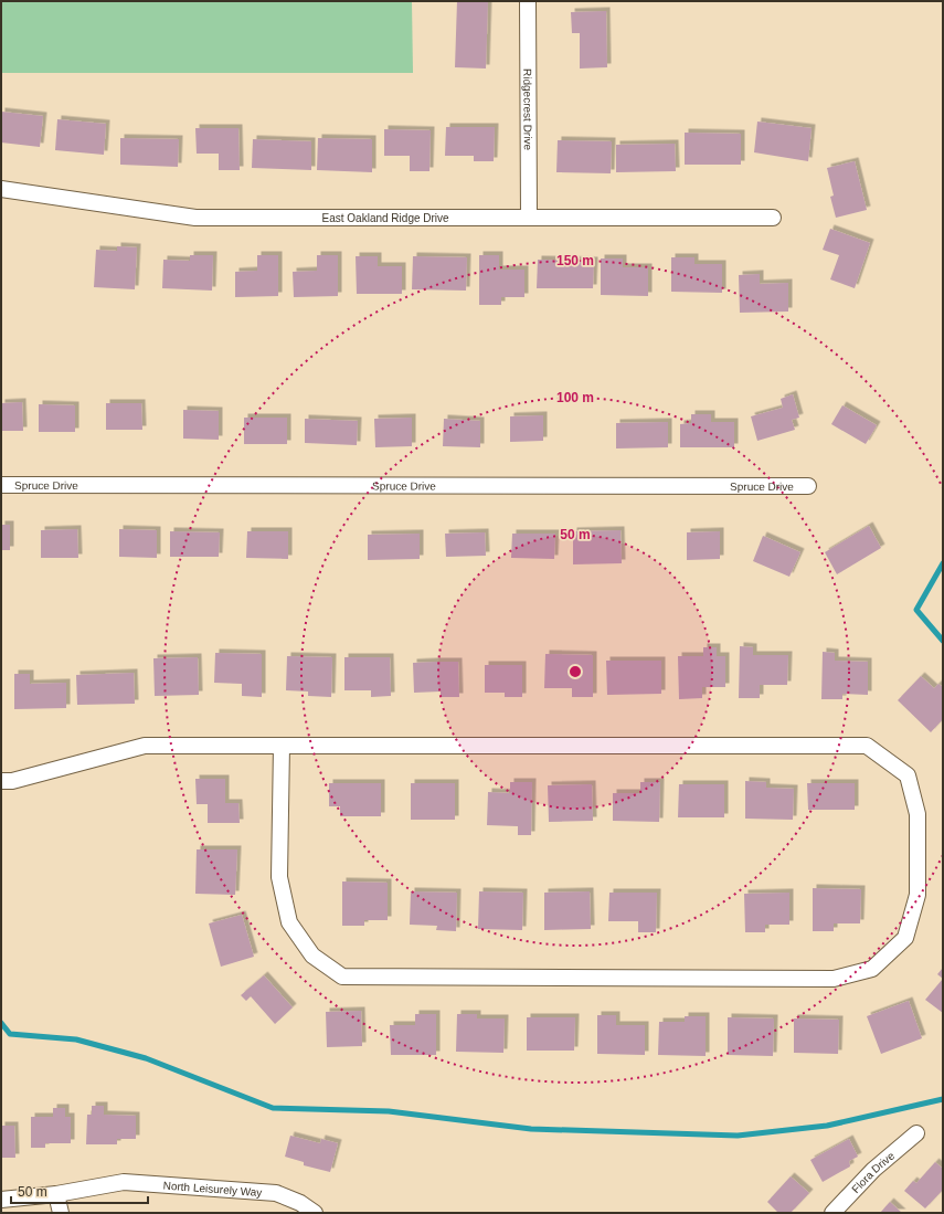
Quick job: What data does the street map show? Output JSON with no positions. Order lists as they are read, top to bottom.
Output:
{
  "streets": {
    "street": [
      "Ridgecrest Drive",
      "East Oakland Ridge Drive",
      "Spruce Drive",
      "Flora Drive",
      "North Leisurely Way"
    ]
  },
  "crossings": [
    ["Ridgecrest Drive", "East Oakland Ridge Drive"]
  ],
  "scale_bar": "50 m",
  "rings": ["150 m", "100 m", "50 m"]
}
